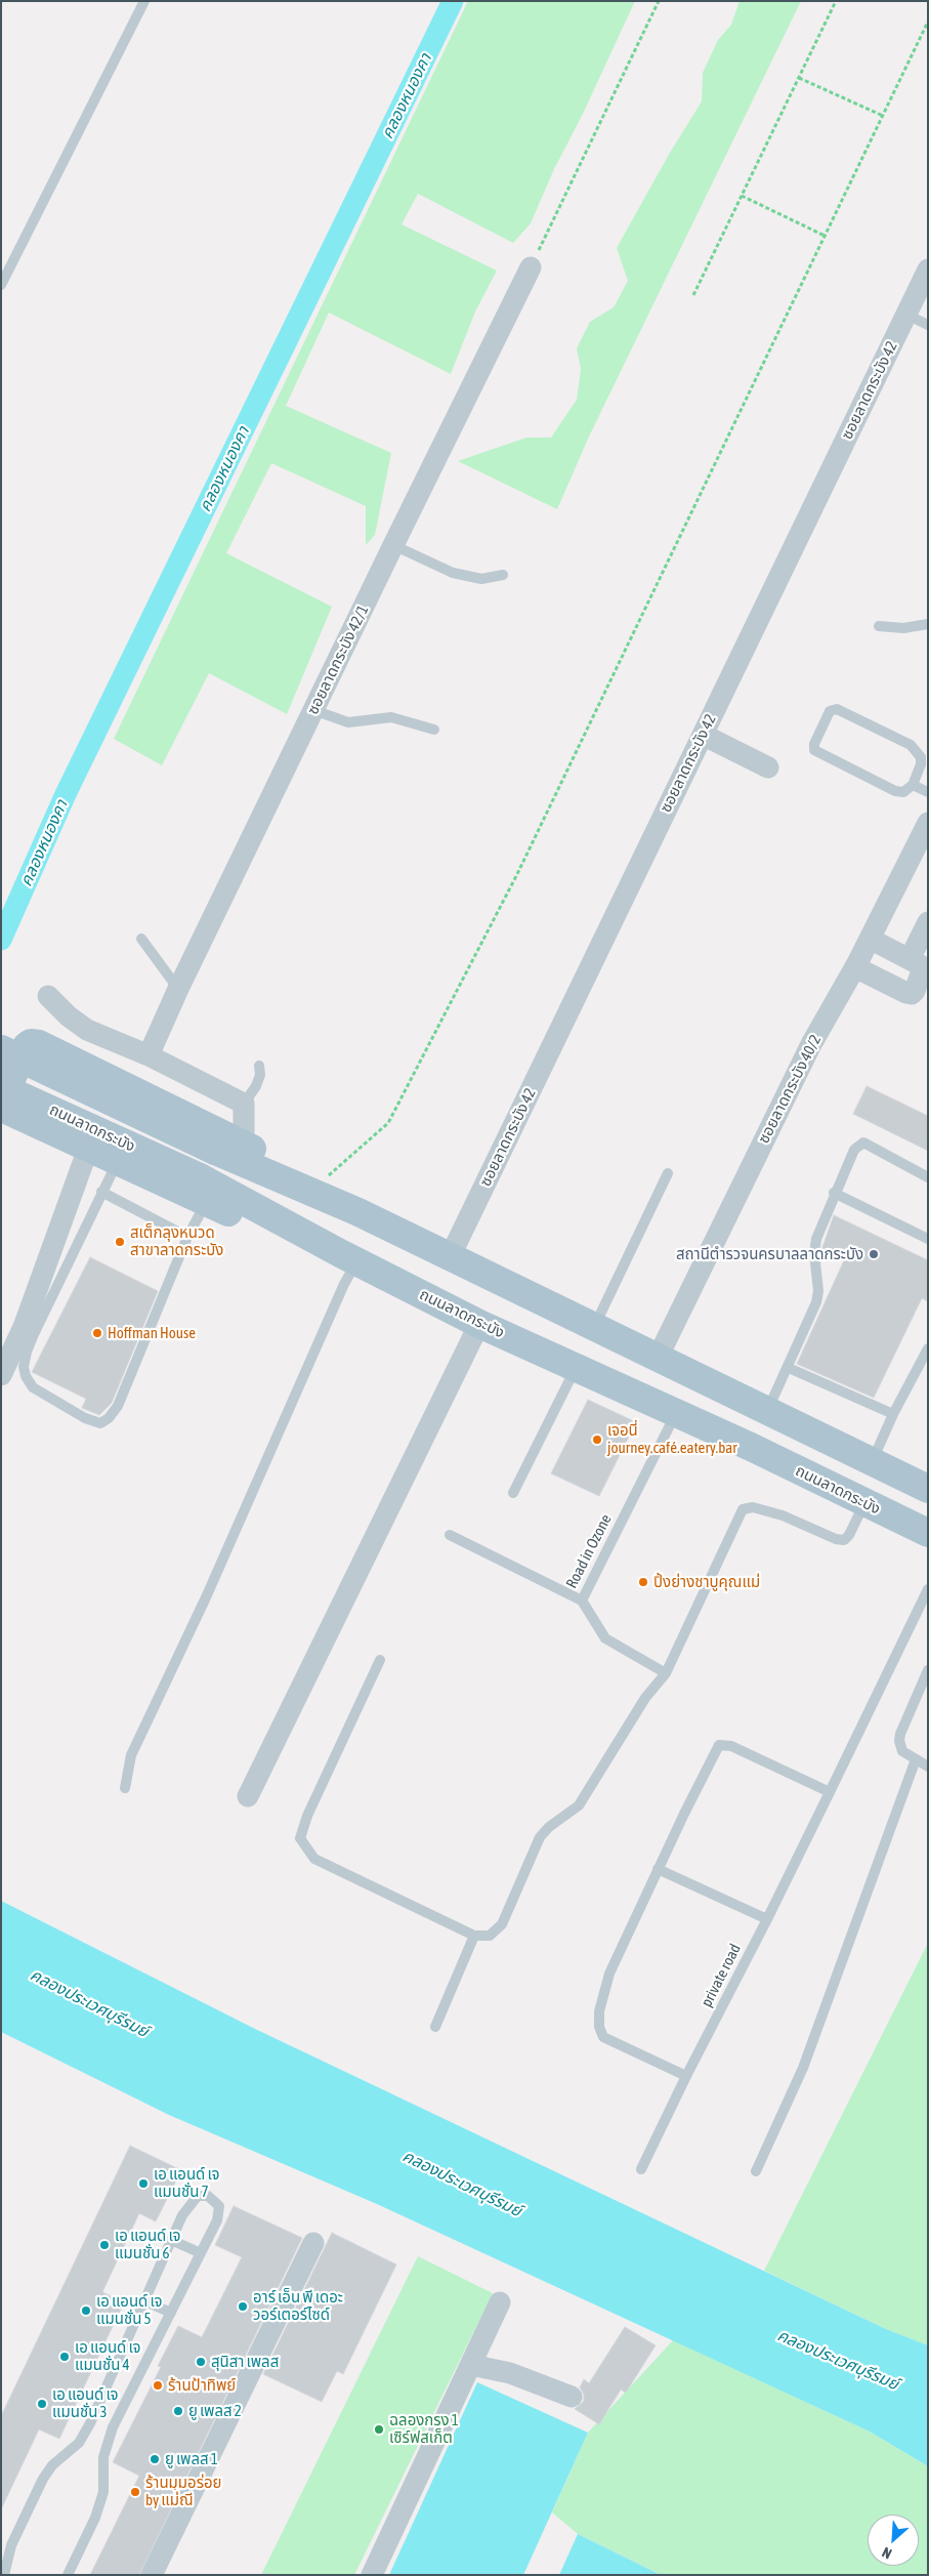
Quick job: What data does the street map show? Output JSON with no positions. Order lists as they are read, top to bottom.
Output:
{
  "streets": {
    "main road": ["ถนนลาดกระบัง"],
    "street": ["ซอยลาดกระบัง 42", "ซอยลาดกระบัง 42/1", "ซอยลาดกระบัง 40/2"],
    "lane": ["Road in Ozone", "private road"]
  },
  "crossings": [
    ["ซอยลาดกระบัง 42", "ถนนลาดกระบัง"],
    ["ซอยลาดกระบัง 40/2", "ถนนลาดกระบัง"],
    ["ถนนลาดกระบัง", "Road in Ozone"]
  ],
  "water": ["คลองหนองคา", "คลองประเวศบุรีรมย์"],
  "places": [
    "สเต็กลุงหนวด สาขาลาดกระบัง",
    "สถานีตำรวจนครบาลลาดกระบัง",
    "Hoffman House",
    "เจอนี่ journey.café.eatery.bar",
    "ปิ้งย่างชาบูคุณแม่",
    "เอ แอนด์ เจ แมนชั่น 7",
    "เอ แอนด์ เจ แมนชั่น 6",
    "อาร์ เอ็น พี เดอะ วอร์เตอร์ไซด์",
    "เอ แอนด์ เจ แมนชั่น 5",
    "เอ แอนด์ เจ แมนชั่น 4",
    "สุนิสา เพลส",
    "ร้านป้าทิพย์",
    "เอ แอนด์ เจ แมนชั่น 3",
    "ยู เพลส 2",
    "ฉลองกรุง 1 เซิร์ฟสเก็ต",
    "ยู เพลส 1",
    "ร้านมุมอร่อย by แม่ณี"
  ],
  "north": "bottom left"
}
